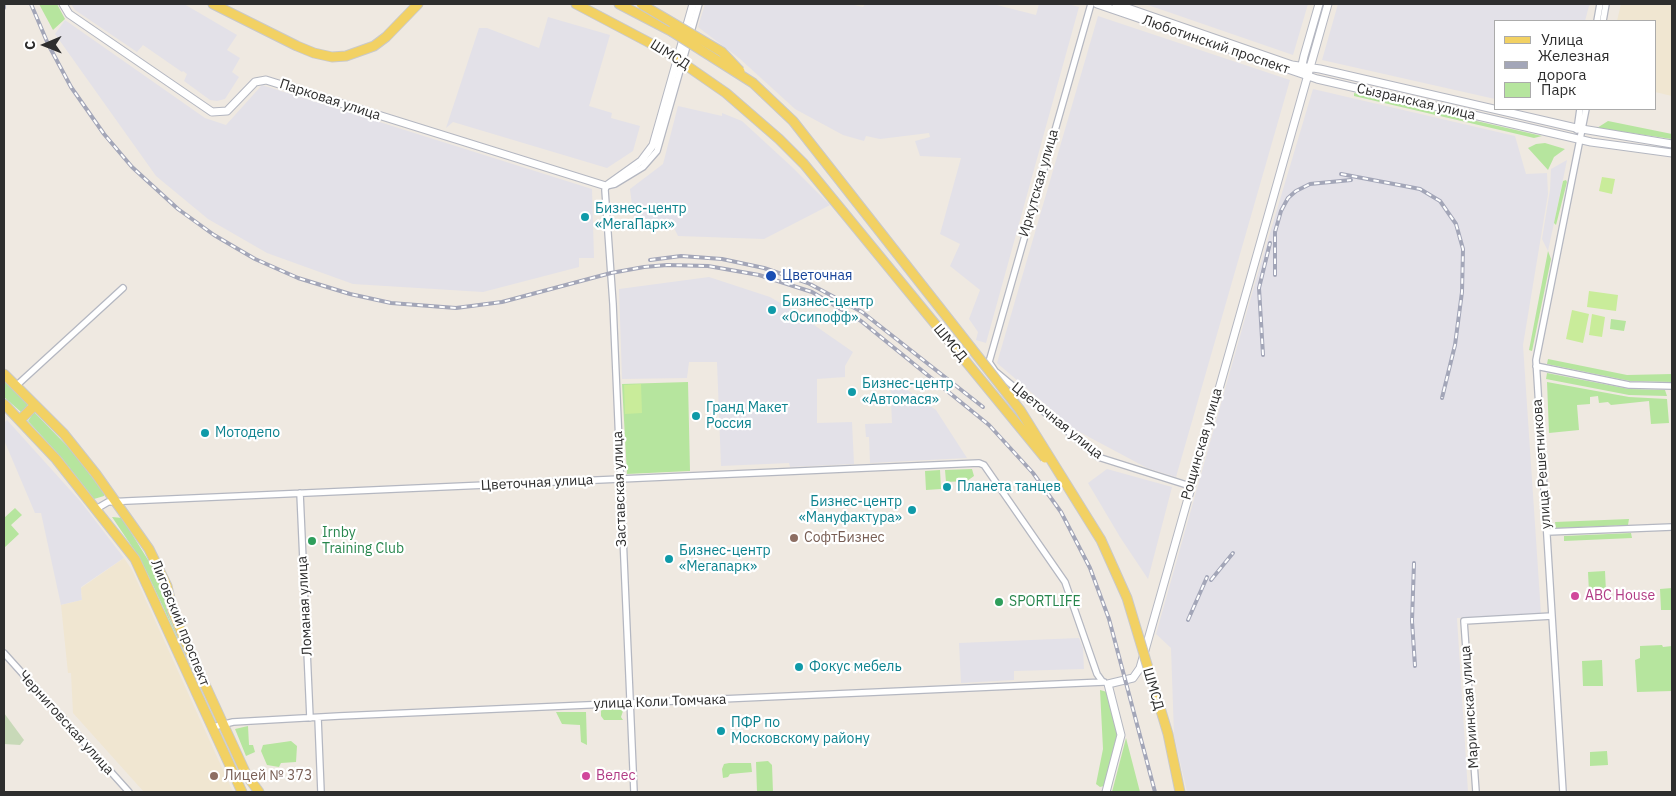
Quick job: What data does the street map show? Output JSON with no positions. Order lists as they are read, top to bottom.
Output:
{
  "streets": {
    "main road": ["ШМСД", "Лиговский проспект"],
    "street": [
      "Люботинский проспект",
      "Парковая улица",
      "Сызранская улица",
      "Иркутская улица",
      "Цветочная улица",
      "Рощинская улица",
      "улица Решетникова",
      "Заставская улица",
      "Ломаная улица",
      "улица Коли Томчака",
      "Мариинская улица",
      "Черниговская улица"
    ]
  },
  "crossings": [
    ["Люботинский проспект", "Сызранская улица"],
    ["Люботинский проспект", "Рощинская улица"],
    ["Парковая улица", "Заставская улица"],
    ["Сызранская улица", "Рощинская улица"],
    ["Сызранская улица", "улица Решетникова"],
    ["Иркутская улица", "Цветочная улица"],
    ["Цветочная улица", "Рощинская улица"],
    ["Цветочная улица", "Заставская улица"],
    ["Цветочная улица", "Ломаная улица"],
    ["Цветочная улица", "Лиговский проспект"],
    ["Цветочная улица", "улица Коли Томчака"],
    ["Рощинская улица", "улица Коли Томчака"],
    ["улица Решетникова", "Мариинская улица"],
    ["Заставская улица", "улица Коли Томчака"],
    ["Ломаная улица", "улица Коли Томчака"],
    ["Лиговский проспект", "улица Коли Томчака"]
  ],
  "places": [
    "Бизнес-центр «МегаПарк»",
    "Цветочная",
    "Бизнес-центр «Осипофф»",
    "Бизнес-центр «Автомася»",
    "Гранд Макет Россия",
    "Мотодепо",
    "Планета танцев",
    "Бизнес-центр «Мануфактура»",
    "СофтБизнес",
    "Irnby Training Club",
    "Бизнес-центр «Мегапарк»",
    "ABC House",
    "SPORTLIFE",
    "Фокус мебель",
    "ПФР по Московскому району",
    "Лицей № 373",
    "Велес"
  ],
  "legend": ["Улица", "Железная дорога", "Парк"],
  "north": "left"
}
